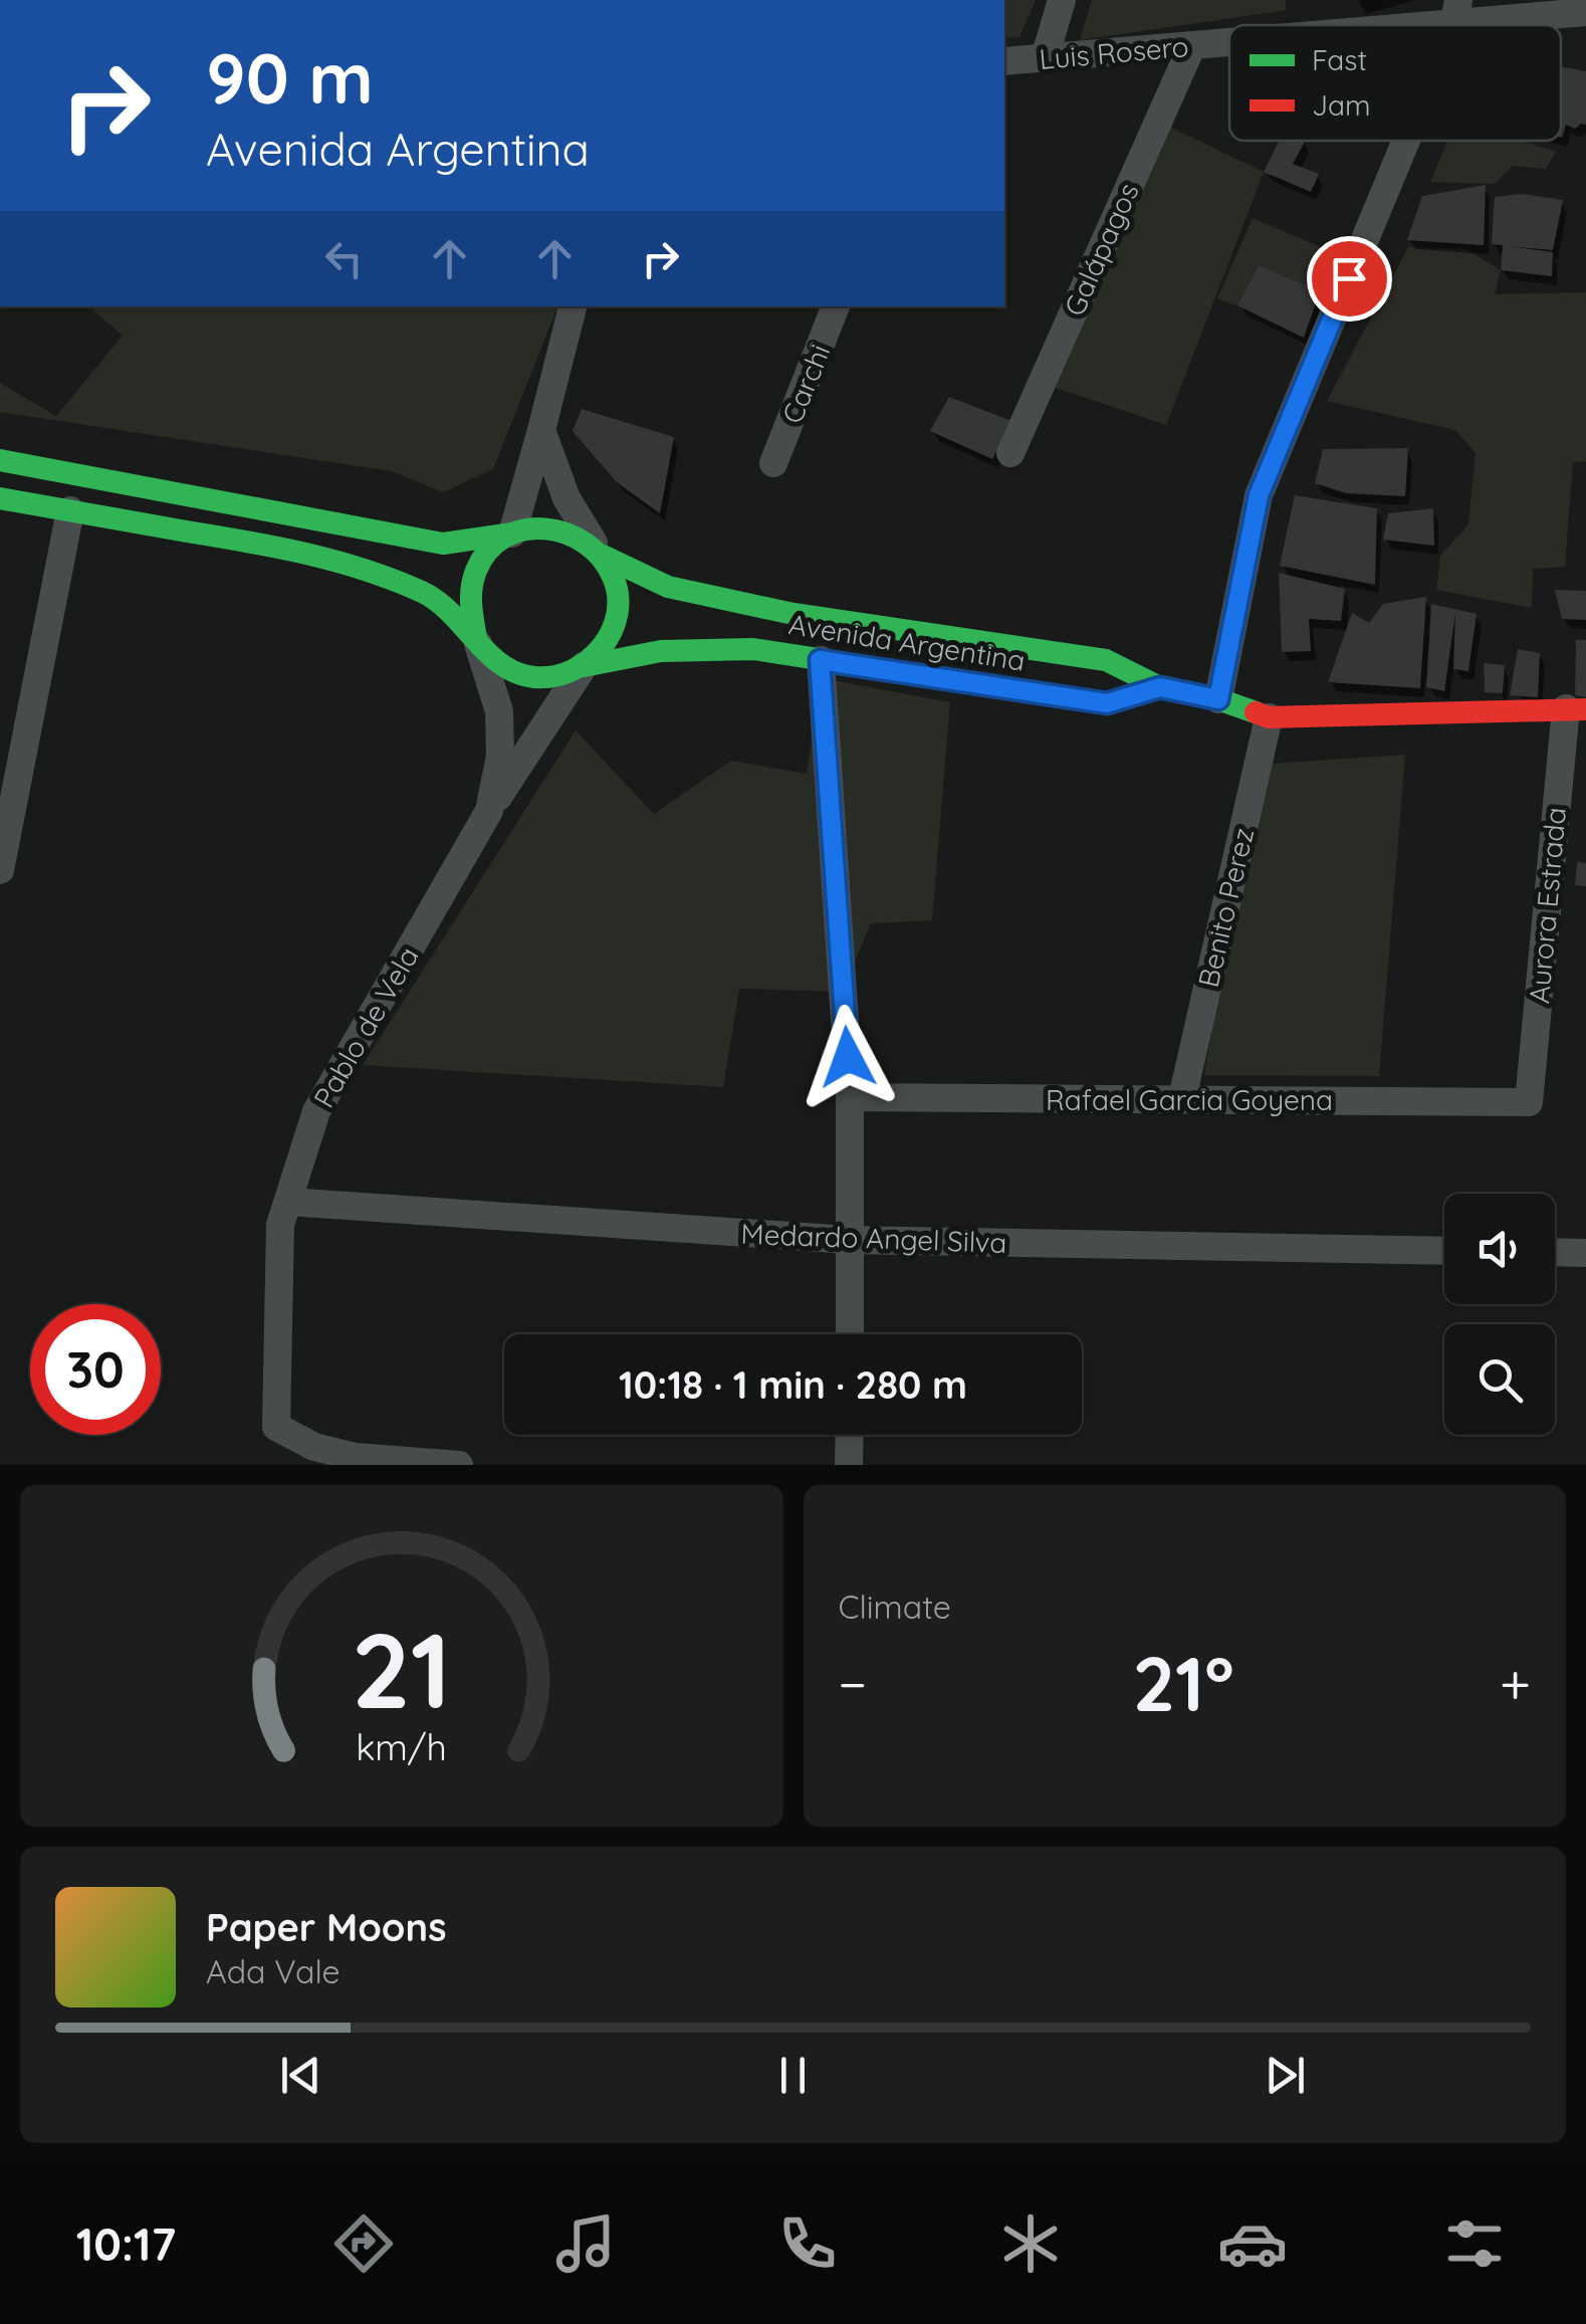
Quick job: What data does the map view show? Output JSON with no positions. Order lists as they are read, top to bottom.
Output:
{
  "streets": {
    "main road": ["Avenida Argentina"],
    "street": [
      "Luis Rosero",
      "Galápagos",
      "Carchi",
      "Aurora Estrada",
      "Benito Perez",
      "Pablo de Vela",
      "Rafael Garcia Goyena",
      "Medardo Angel Silva"
    ]
  },
  "crossings": [
    ["Luis Rosero", "Galápagos"],
    ["Avenida Argentina", "Aurora Estrada"],
    ["Avenida Argentina", "Benito Perez"],
    ["Avenida Argentina", "Pablo de Vela"],
    ["Aurora Estrada", "Rafael Garcia Goyena"],
    ["Benito Perez", "Rafael Garcia Goyena"],
    ["Pablo de Vela", "Medardo Angel Silva"]
  ],
  "legend": ["Fast", "Jam"],
  "page": {
    "turn": ["90 m", "Avenida Argentina"],
    "limit": "30",
    "trip": "10:18 · 1 min · 280 m",
    "tile": "Climate",
    "heat": ["−", "21°", "+"],
    "song": ["Paper Moons", "Ada Vale"],
    "tabs": "10:17",
    "gauge": ["21", "km/h"]
  }
}
